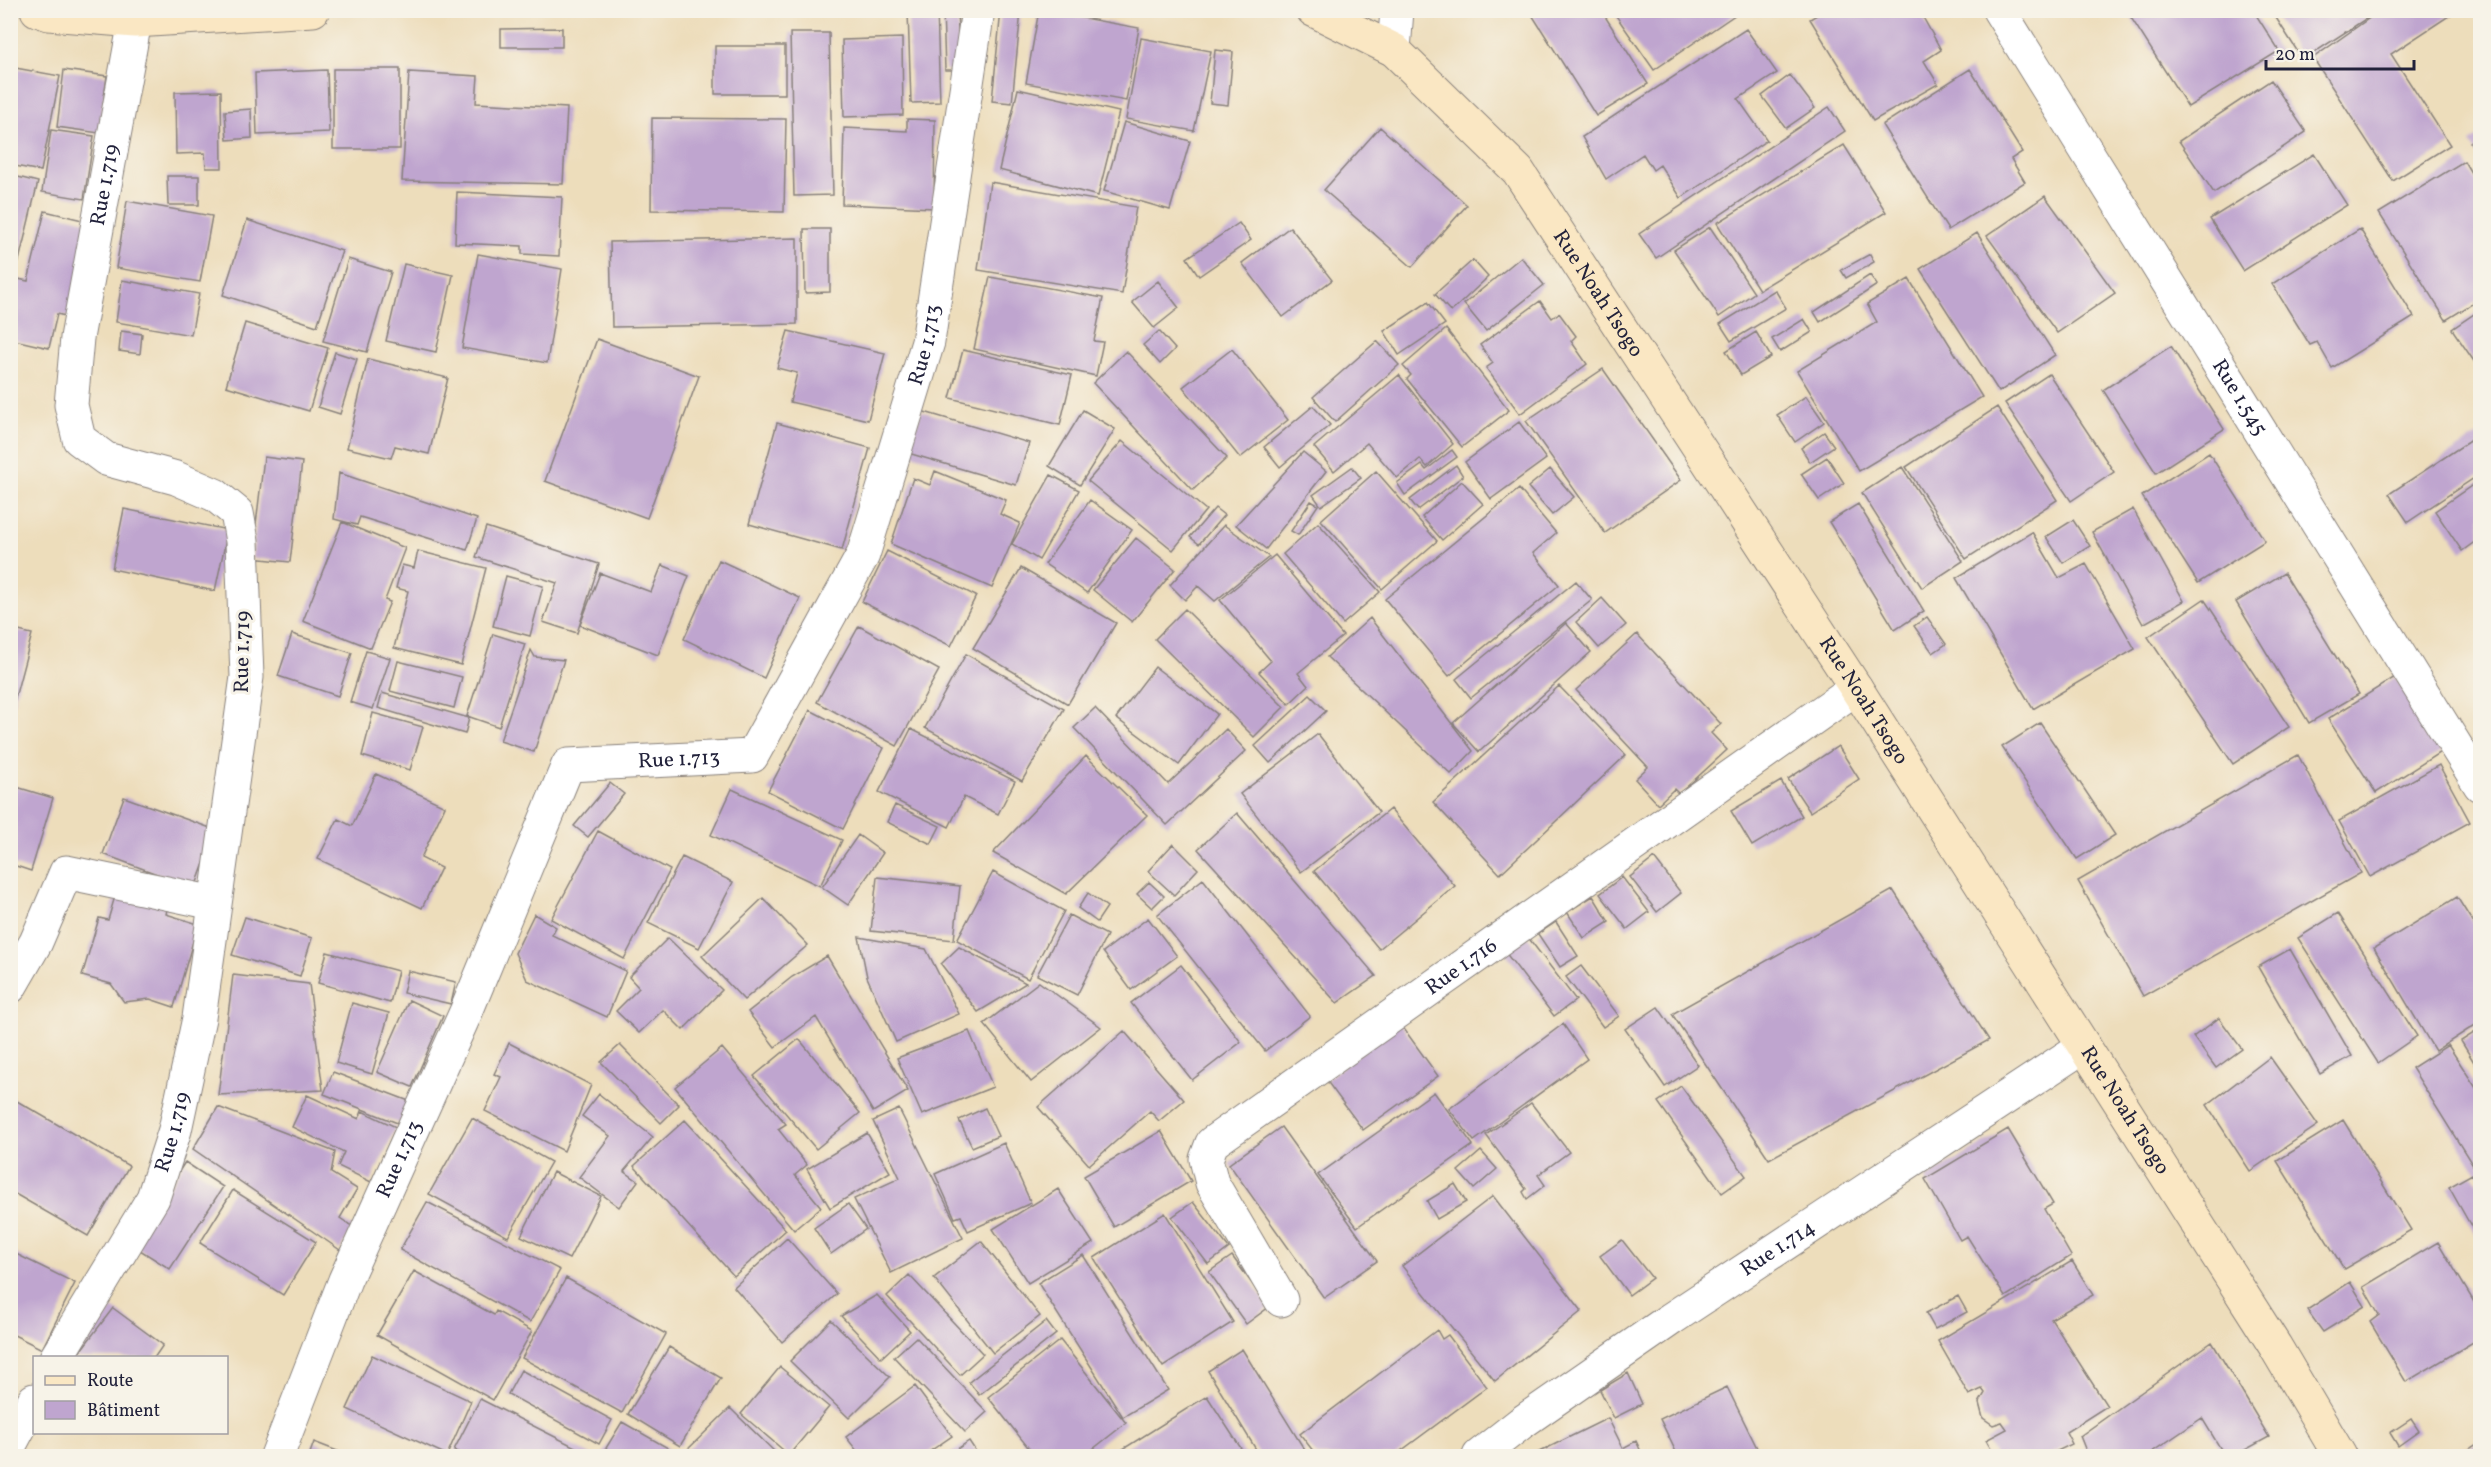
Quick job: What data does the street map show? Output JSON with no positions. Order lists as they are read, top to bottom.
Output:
{
  "streets": {
    "main road": ["Rue Noah Tsogo"],
    "street": [
      "Rue 1.719",
      "Rue 1.713",
      "Rue 1.545",
      "Rue 1.716",
      "Rue 1.714"
    ]
  },
  "crossings": [
    ["Rue Noah Tsogo", "Rue 1.716"],
    ["Rue Noah Tsogo", "Rue 1.714"]
  ],
  "legend": ["Route", "Bâtiment"],
  "scale_bar": "20 m"
}
